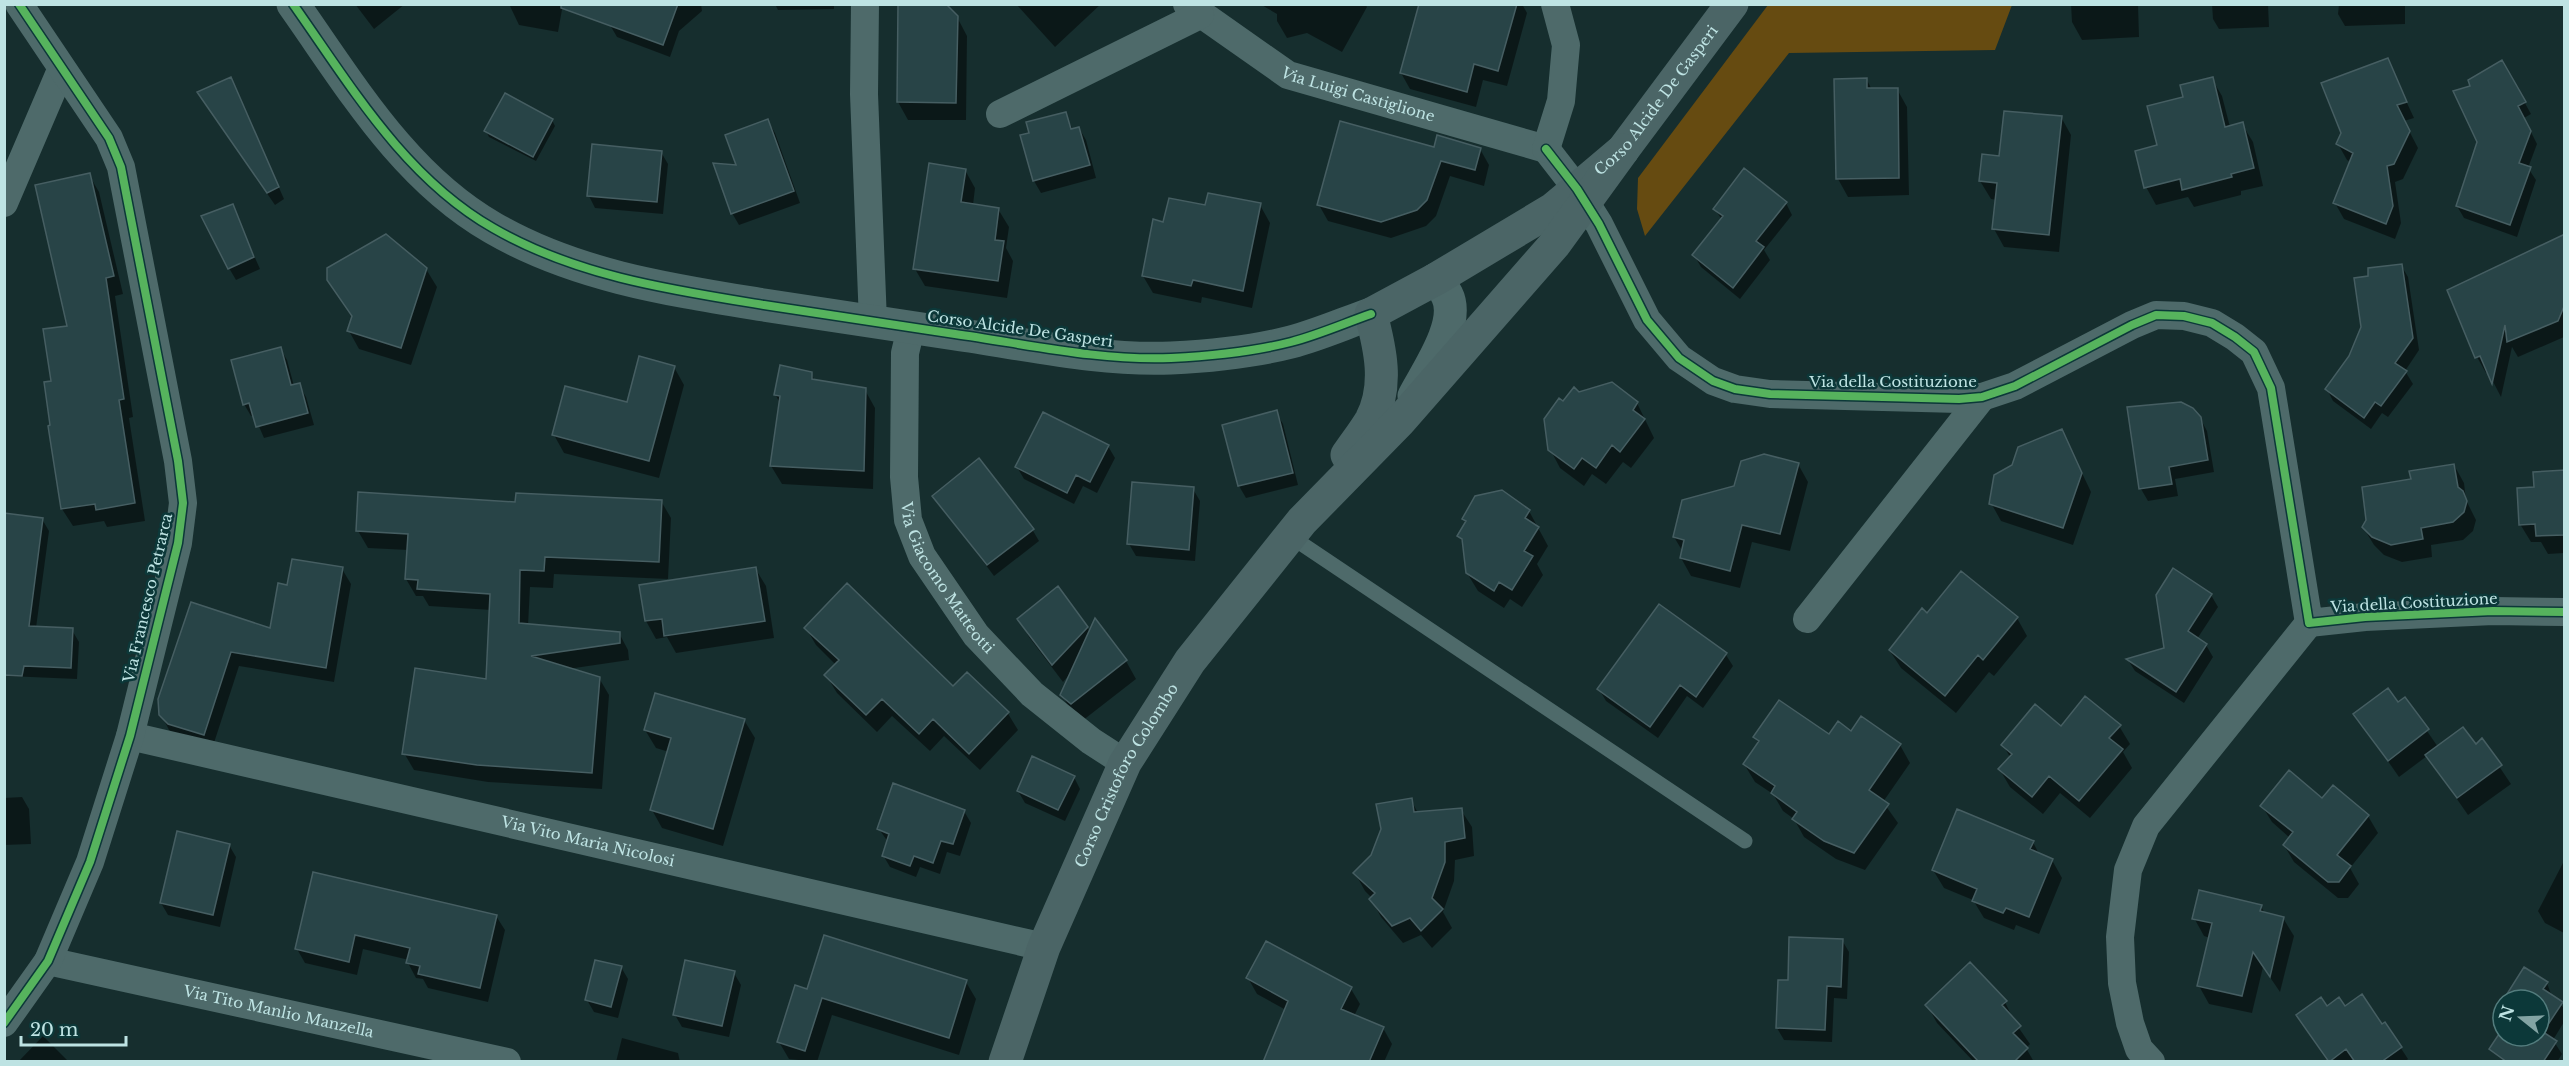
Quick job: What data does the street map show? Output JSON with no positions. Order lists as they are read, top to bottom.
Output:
{
  "streets": {
    "main road": ["Corso Alcide De Gasperi", "Corso Cristoforo Colombo"],
    "street": [
      "Via Luigi Castiglione",
      "Via della Costituzione",
      "Via Giacomo Matteotti",
      "Via Francesco Petrarca",
      "Via Vito Maria Nicolosi",
      "Via Tito Manlio Manzella"
    ]
  },
  "crossings": [
    ["Via Luigi Castiglione", "Via della Costituzione"],
    ["Corso Alcide De Gasperi", "Via della Costituzione"],
    ["Corso Alcide De Gasperi", "Via Giacomo Matteotti"],
    ["Via Giacomo Matteotti", "Corso Cristoforo Colombo"],
    ["Via Francesco Petrarca", "Via Vito Maria Nicolosi"],
    ["Via Francesco Petrarca", "Via Tito Manlio Manzella"],
    ["Corso Cristoforo Colombo", "Via Vito Maria Nicolosi"]
  ],
  "scale_bar": "20 m",
  "north": "left"
}
